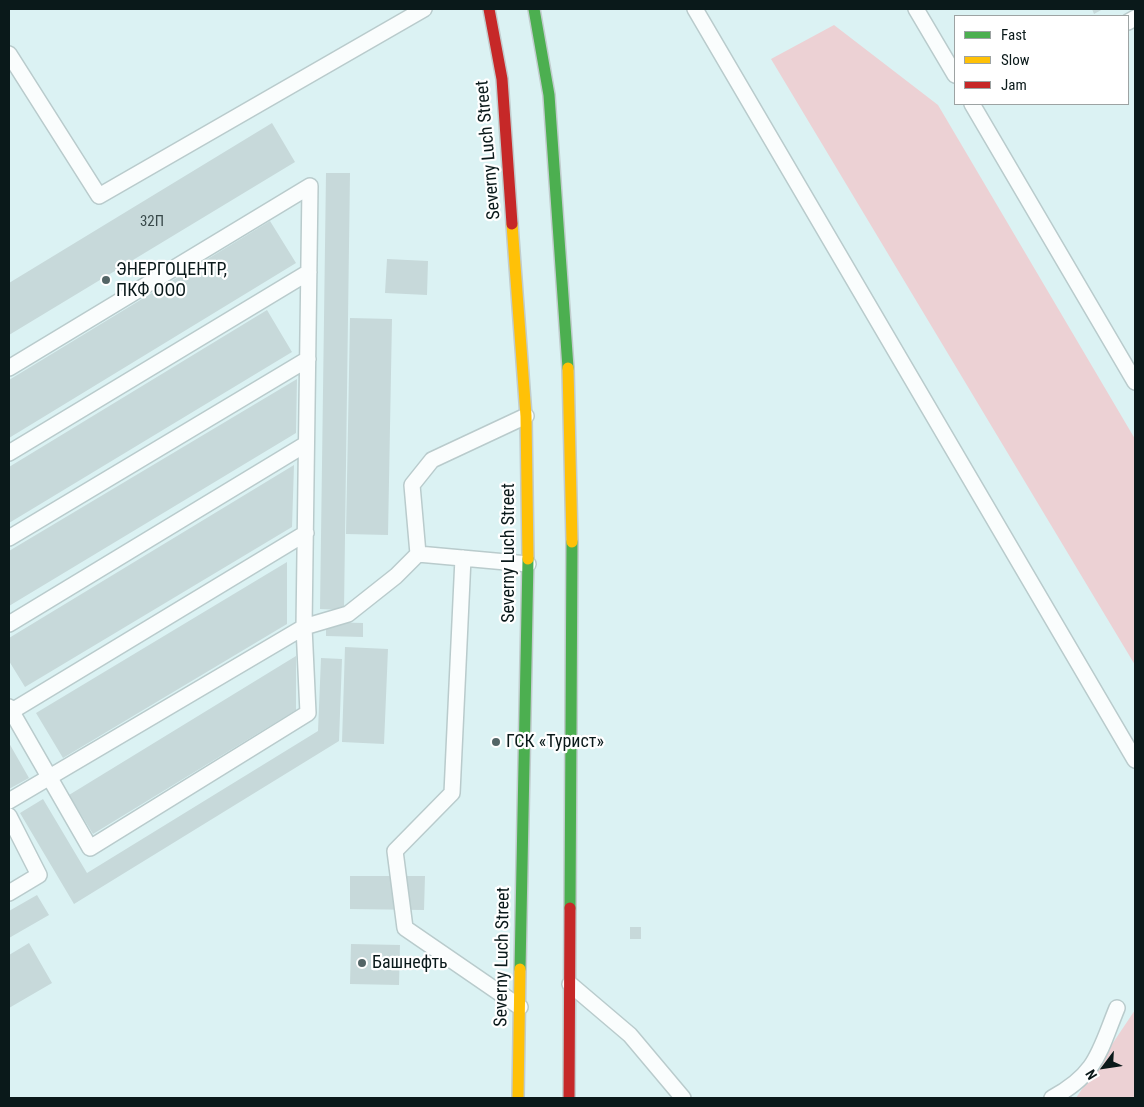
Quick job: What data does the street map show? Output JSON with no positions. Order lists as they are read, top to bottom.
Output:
{
  "streets": {
    "main road": ["Severny Luch Street"]
  },
  "places": ["ЭНЕРГОЦЕНТР, ПКФ ООО", "ГСК «Турист»", "Башнефть"],
  "house_numbers": ["32П"],
  "legend": ["Fast", "Slow", "Jam"],
  "north": "bottom left"
}
